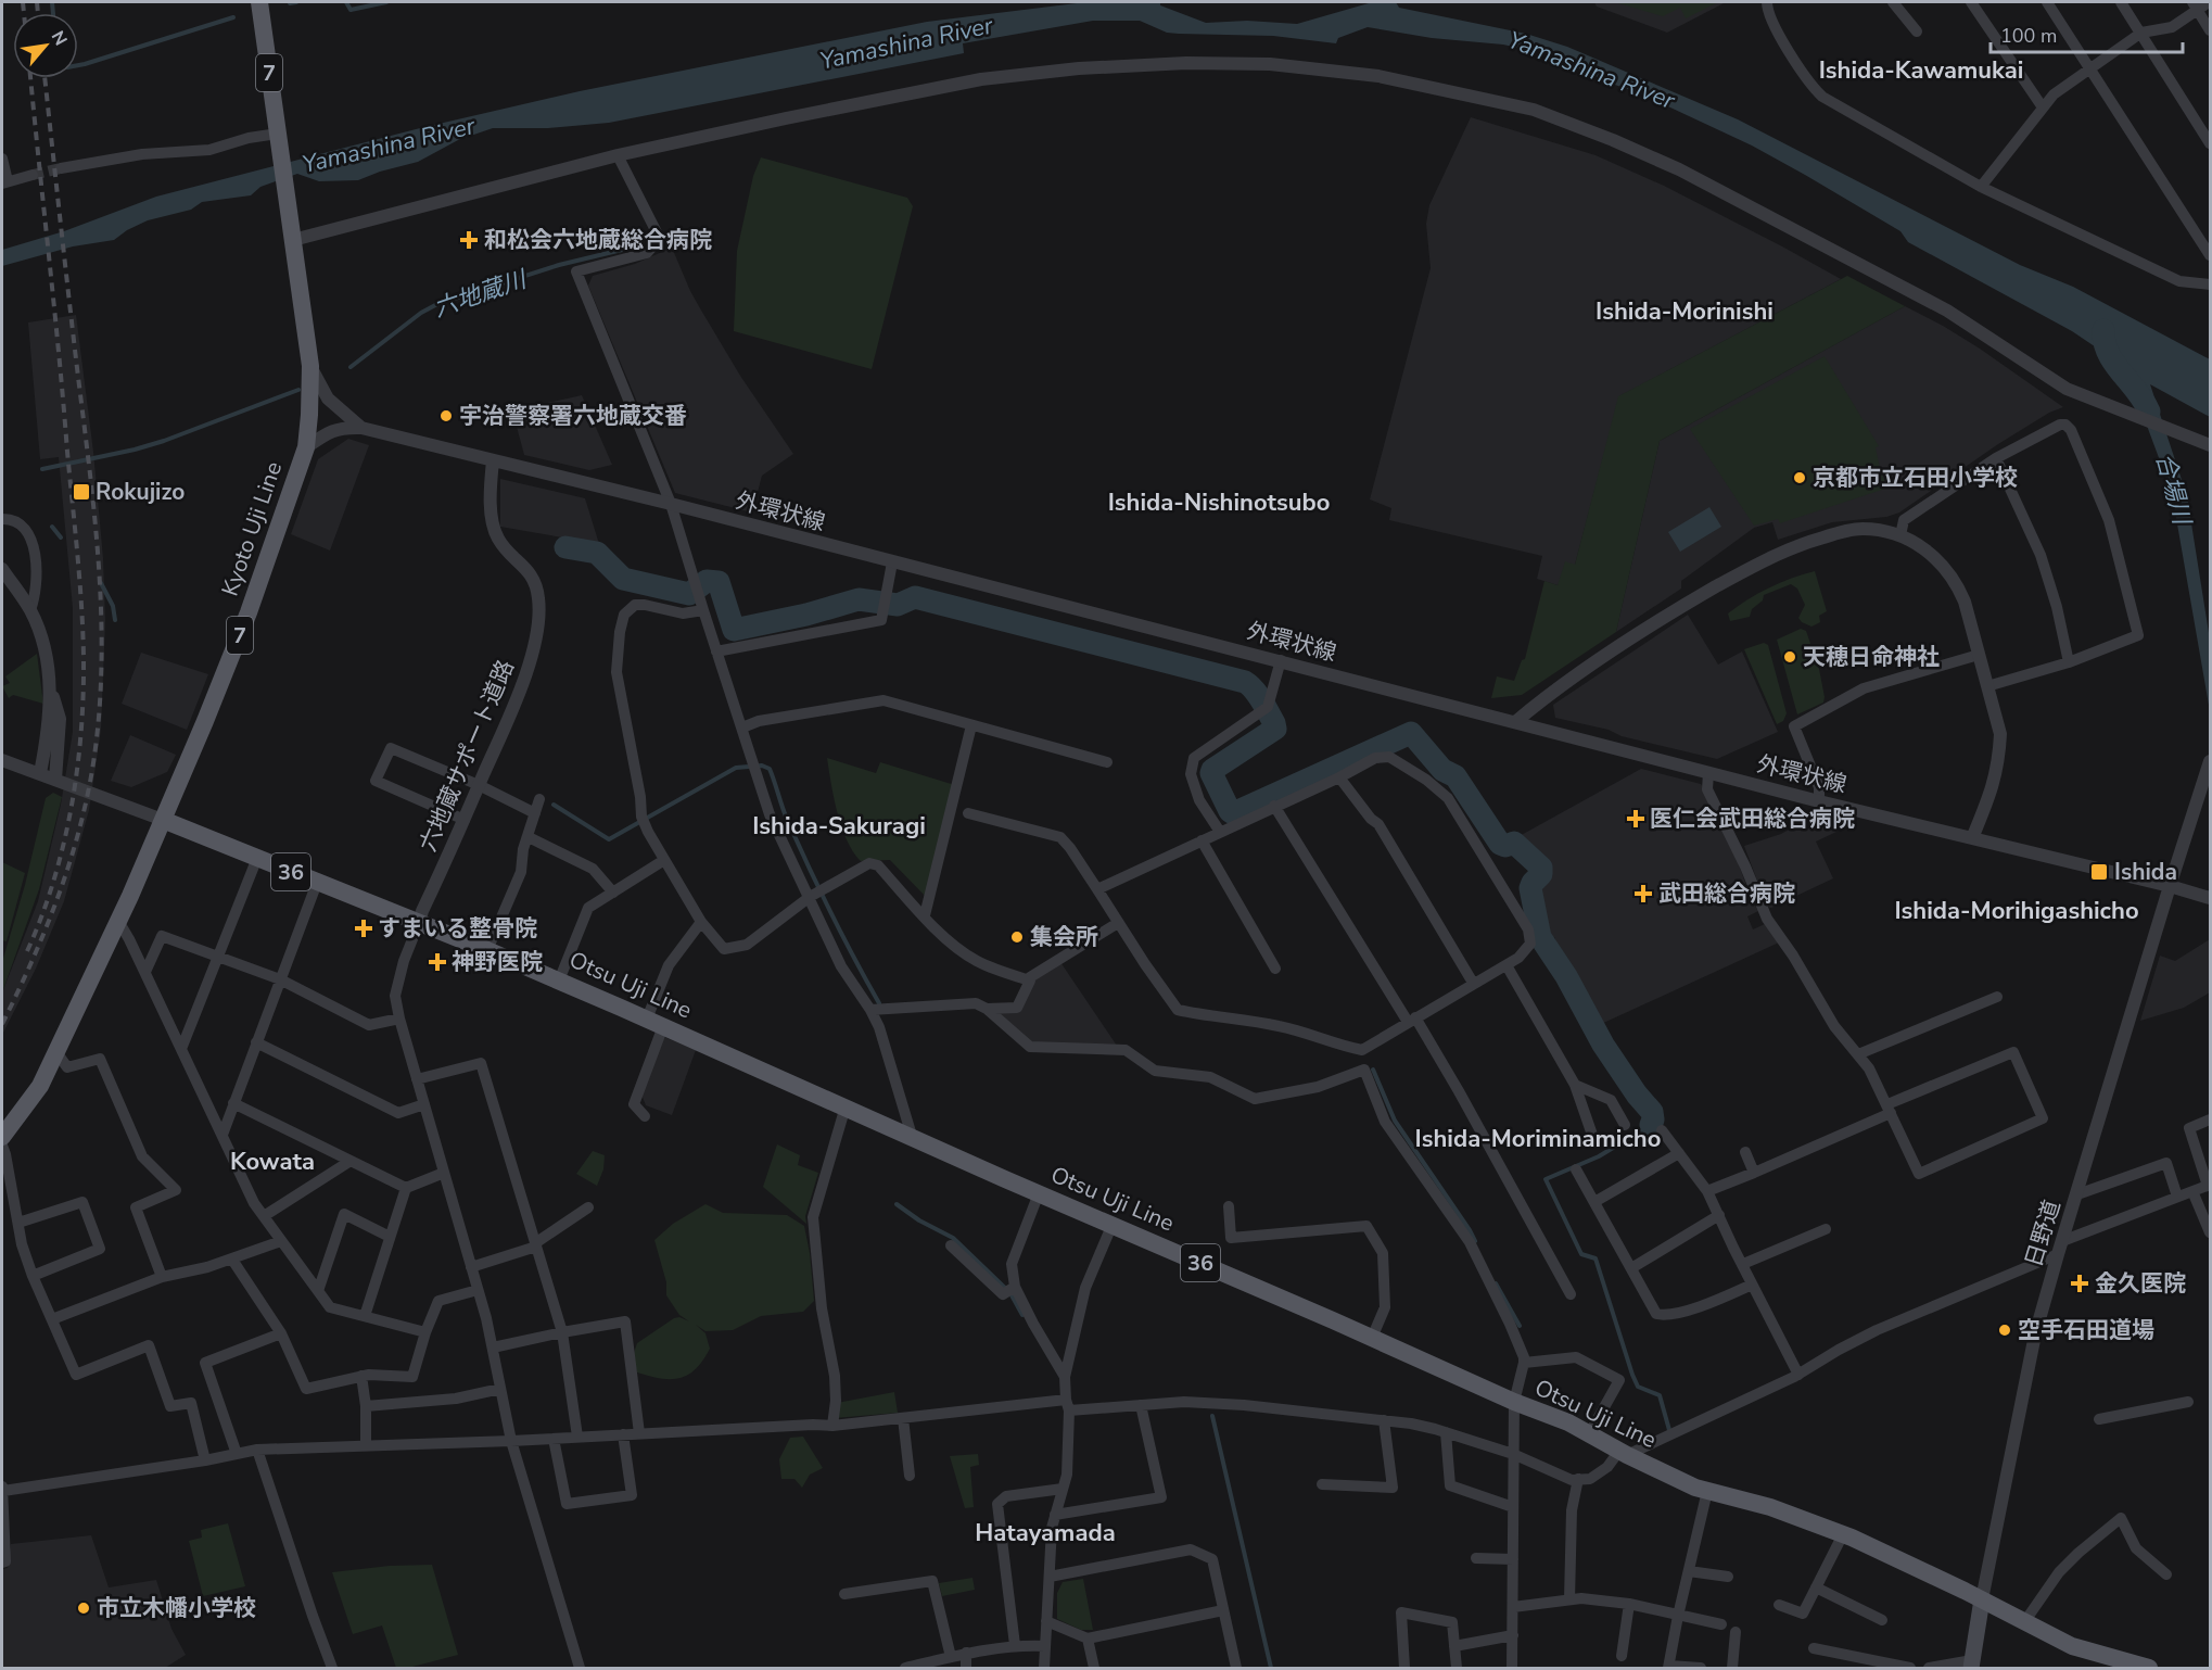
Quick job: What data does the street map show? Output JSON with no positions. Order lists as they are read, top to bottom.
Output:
{
  "streets": {
    "main road": [
      "7",
      "Kyoto Uji Line",
      "36",
      "Otsu Uji Line"
    ],
    "street": ["外環状線", "六地蔵サポート道路", "日野道"]
  },
  "crossings": [
    ["外環状線", "Kyoto Uji Line"],
    ["外環状線", "六地蔵サポート道路"],
    ["外環状線", "日野道"],
    ["Kyoto Uji Line", "Otsu Uji Line"],
    ["六地蔵サポート道路", "Otsu Uji Line"],
    ["Otsu Uji Line", "日野道"]
  ],
  "districts": [
    "Ishida-Kawamukai",
    "Ishida-Morinishi",
    "Ishida-Nishinotsubo",
    "Ishida-Sakuragi",
    "Ishida-Morihigashicho",
    "Ishida-Moriminamicho",
    "Kowata",
    "Hatayamada"
  ],
  "water": ["Yamashina River", "六地蔵川", "合場川"],
  "places": {
    "health": [
      "和松会六地蔵総合病院",
      "医仁会武田総合病院",
      "武田総合病院",
      "すまいる整骨院",
      "神野医院",
      "金久医院"
    ],
    "other": [
      "宇治警察署六地蔵交番",
      "京都市立石田小学校",
      "天穂日命神社",
      "集会所",
      "空手石田道場",
      "市立木幡小学校"
    ],
    "transit": ["Rokujizo", "Ishida"]
  },
  "scale_bar": "100 m",
  "north": "top right"
}
